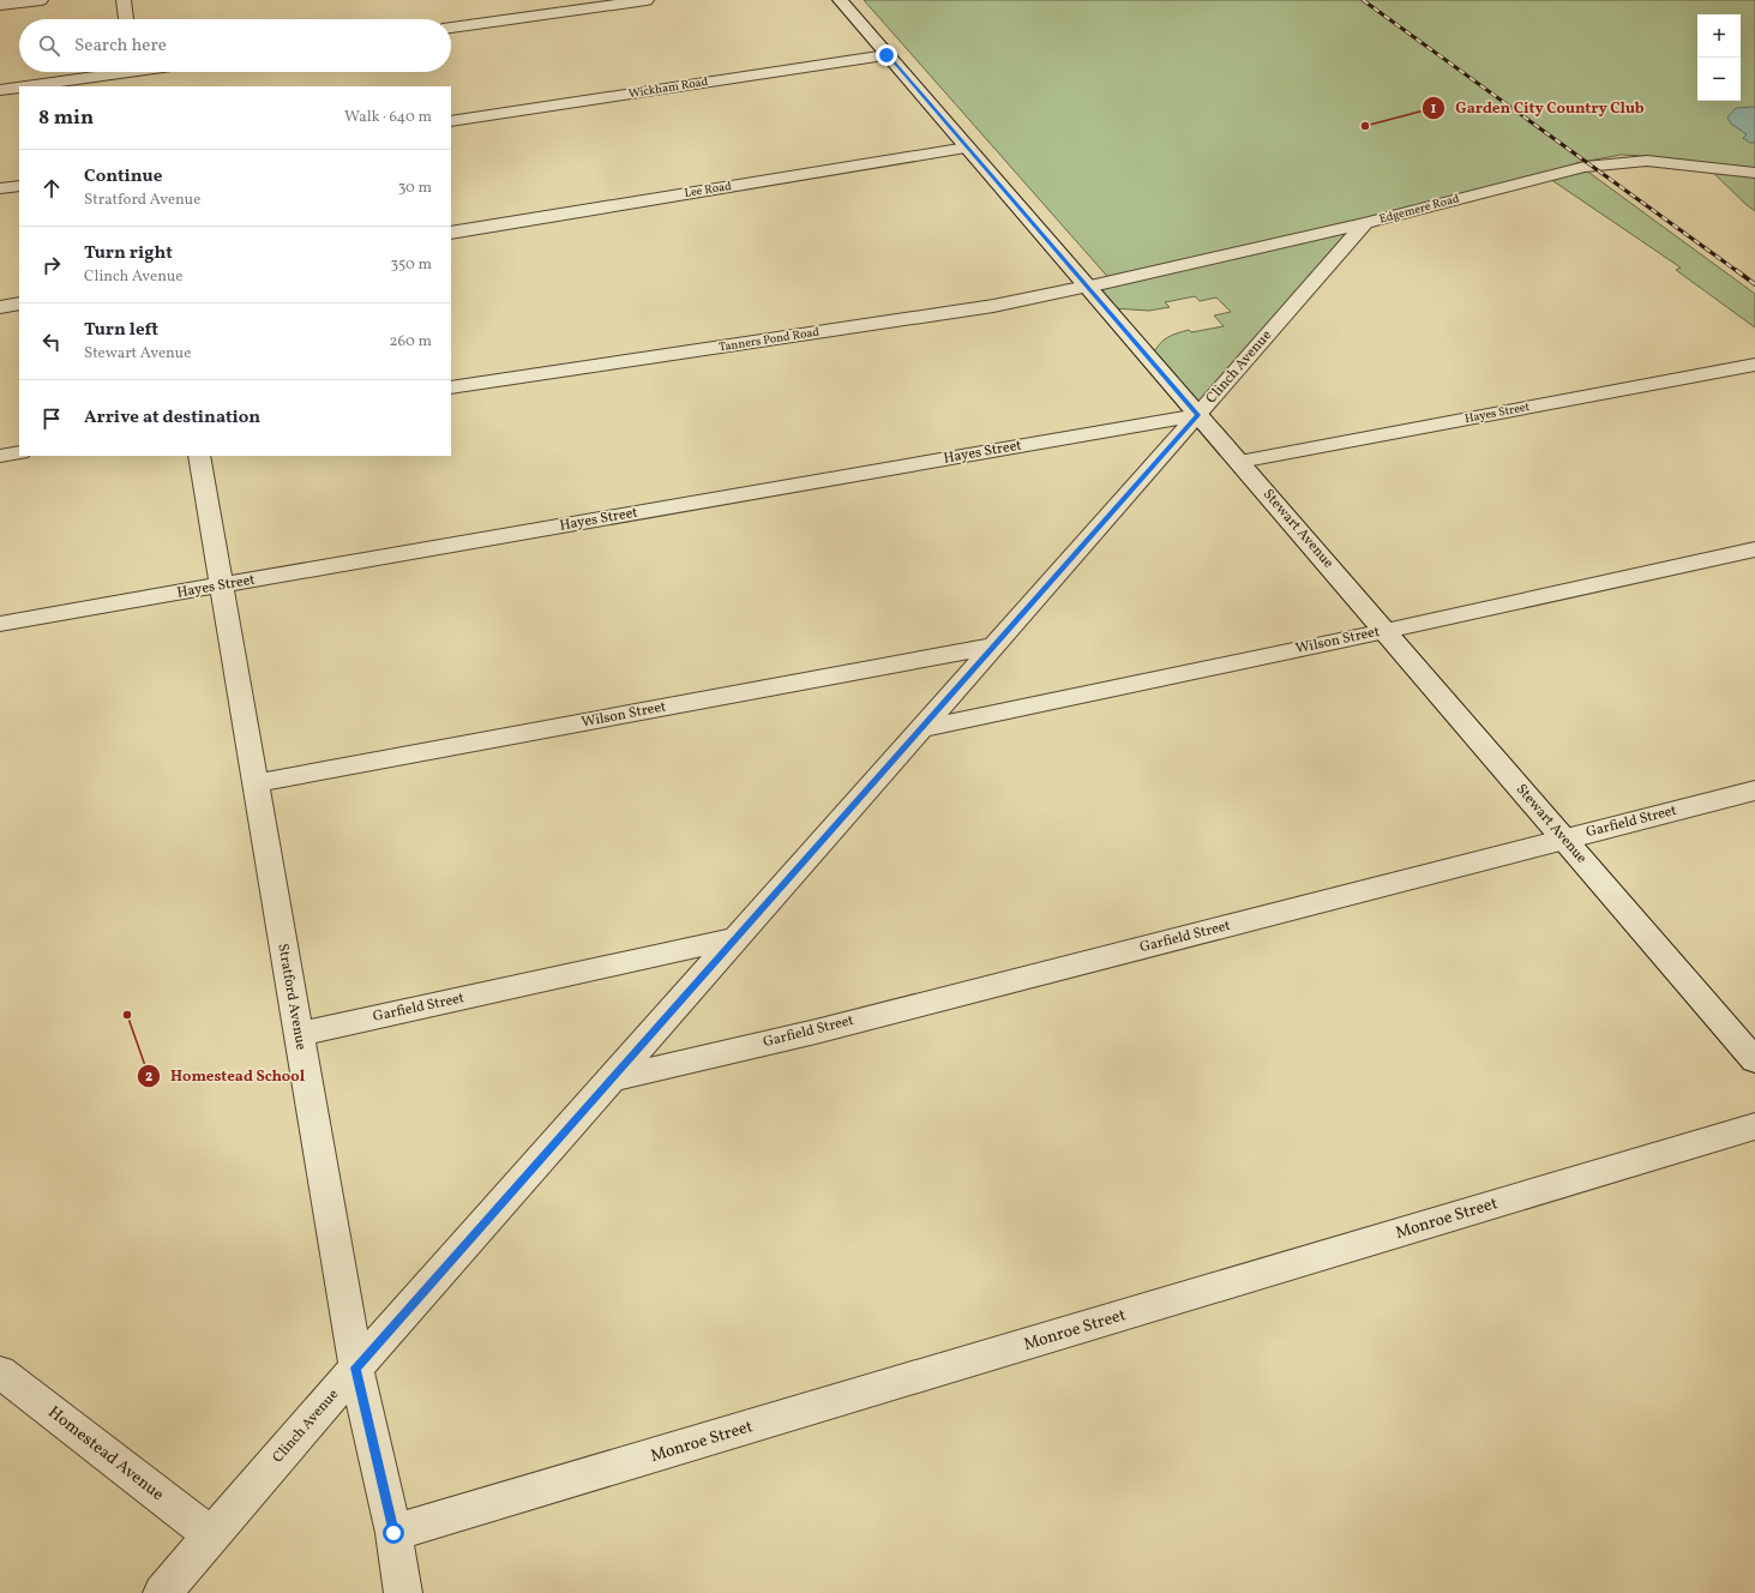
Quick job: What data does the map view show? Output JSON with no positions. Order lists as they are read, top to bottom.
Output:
{
  "streets": {
    "street": [
      "Wickham Road",
      "Lee Road",
      "Edgemere Road",
      "Tanners Pond Road",
      "Clinch Avenue",
      "Hayes Street",
      "Stewart Avenue",
      "Wilson Street",
      "Garfield Street",
      "Stratford Avenue",
      "Monroe Street",
      "Homestead Avenue"
    ]
  },
  "crossings": [
    ["Wickham Road", "Stewart Avenue"],
    ["Lee Road", "Stewart Avenue"],
    ["Edgemere Road", "Tanners Pond Road"],
    ["Edgemere Road", "Clinch Avenue"],
    ["Edgemere Road", "Stewart Avenue"],
    ["Tanners Pond Road", "Stewart Avenue"],
    ["Clinch Avenue", "Hayes Street"],
    ["Clinch Avenue", "Stewart Avenue"],
    ["Clinch Avenue", "Wilson Street"],
    ["Clinch Avenue", "Garfield Street"],
    ["Clinch Avenue", "Stratford Avenue"],
    ["Clinch Avenue", "Homestead Avenue"],
    ["Hayes Street", "Stewart Avenue"],
    ["Hayes Street", "Stratford Avenue"],
    ["Stewart Avenue", "Wilson Street"],
    ["Stewart Avenue", "Garfield Street"],
    ["Wilson Street", "Stratford Avenue"],
    ["Garfield Street", "Stratford Avenue"],
    ["Stratford Avenue", "Monroe Street"]
  ],
  "places": ["Garden City Country Club", "Homestead School"],
  "page": {
    "map_buttons": ["+", "−"],
    "search": "Search here",
    "heading": ["8 min", "Walk · 640 m"],
    "list": [
      ["Continue", "Stratford Avenue", "30 m"],
      ["Turn right", "Clinch Avenue", "350 m"],
      ["Turn left", "Stewart Avenue", "260 m"],
      "Arrive at destination"
    ]
  }
}
